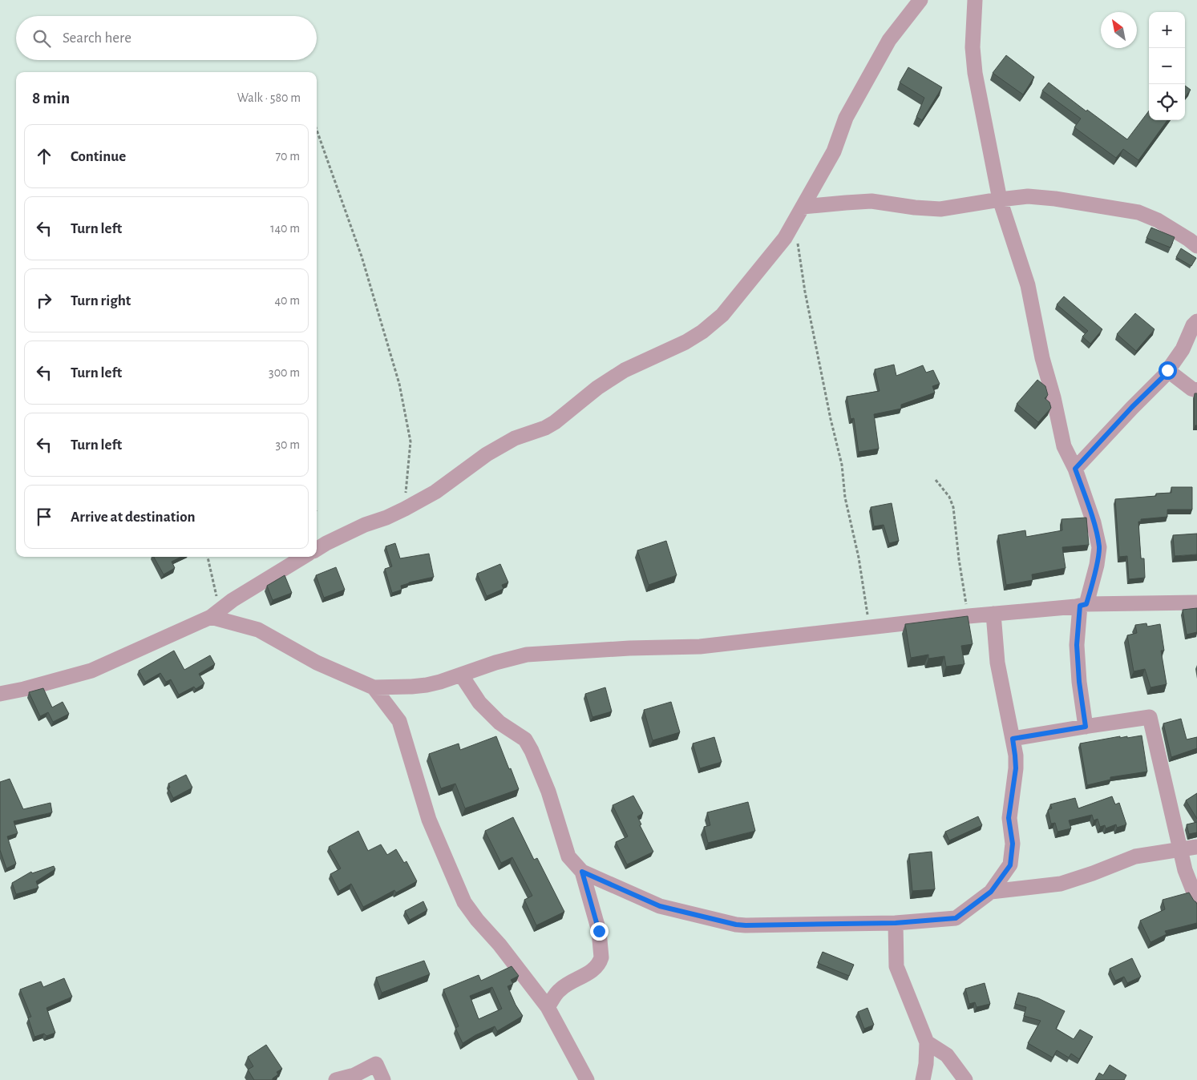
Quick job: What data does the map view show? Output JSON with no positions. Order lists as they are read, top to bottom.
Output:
{
  "north": "top left",
  "page": {
    "map_buttons": ["+", "−"],
    "search": "Search here",
    "heading": ["8 min", "Walk · 580 m"],
    "list": [
      ["Continue", "70 m"],
      ["Turn left", "140 m"],
      ["Turn right", "40 m"],
      ["Turn left", "300 m"],
      ["Turn left", "30 m"],
      "Arrive at destination"
    ]
  }
}
